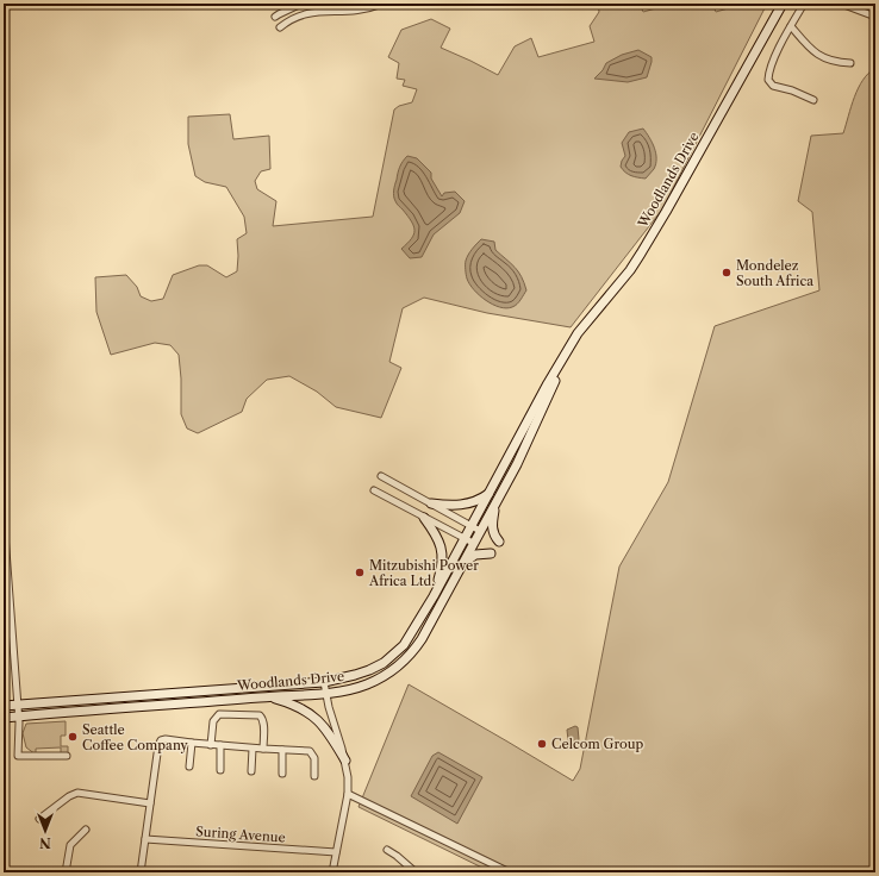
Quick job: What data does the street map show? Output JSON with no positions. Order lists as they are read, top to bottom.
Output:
{
  "streets": {
    "main road": ["Woodlands Drive"],
    "street": ["Suring Avenue"]
  },
  "places": [
    "Mondelez South Africa",
    "Mitzubishi Power Africa Ltd.",
    "Seattle Coffee Company",
    "Celcom Group"
  ],
  "north": "bottom"
}
